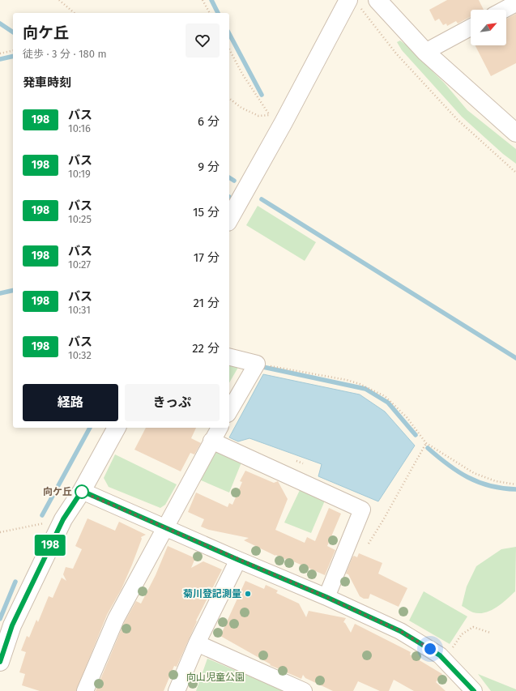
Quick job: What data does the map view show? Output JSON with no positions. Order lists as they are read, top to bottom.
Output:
{
  "parks": ["向山児童公園"],
  "places": ["向ケ丘", "菊川登記測量"],
  "lines": ["bus line 198"],
  "north": "top right",
  "page": {
    "on_map": "198",
    "heading": [
      ["向ケ丘", "徒歩 · 3 分 · 180 m"],
      "発車時刻"
    ],
    "list": [
      {
        "mark": "198",
        "name": "バス",
        "note": "10:16",
        "value": "6 分"
      },
      {
        "mark": "198",
        "name": "バス",
        "note": "10:19",
        "value": "9 分"
      },
      {
        "mark": "198",
        "name": "バス",
        "note": "10:25",
        "value": "15 分"
      },
      {
        "mark": "198",
        "name": "バス",
        "note": "10:27",
        "value": "17 分"
      },
      {
        "mark": "198",
        "name": "バス",
        "note": "10:31",
        "value": "21 分"
      },
      {
        "mark": "198",
        "name": "バス",
        "note": "10:32",
        "value": "22 分"
      }
    ],
    "buttons": ["経路", "きっぷ"]
  }
}
